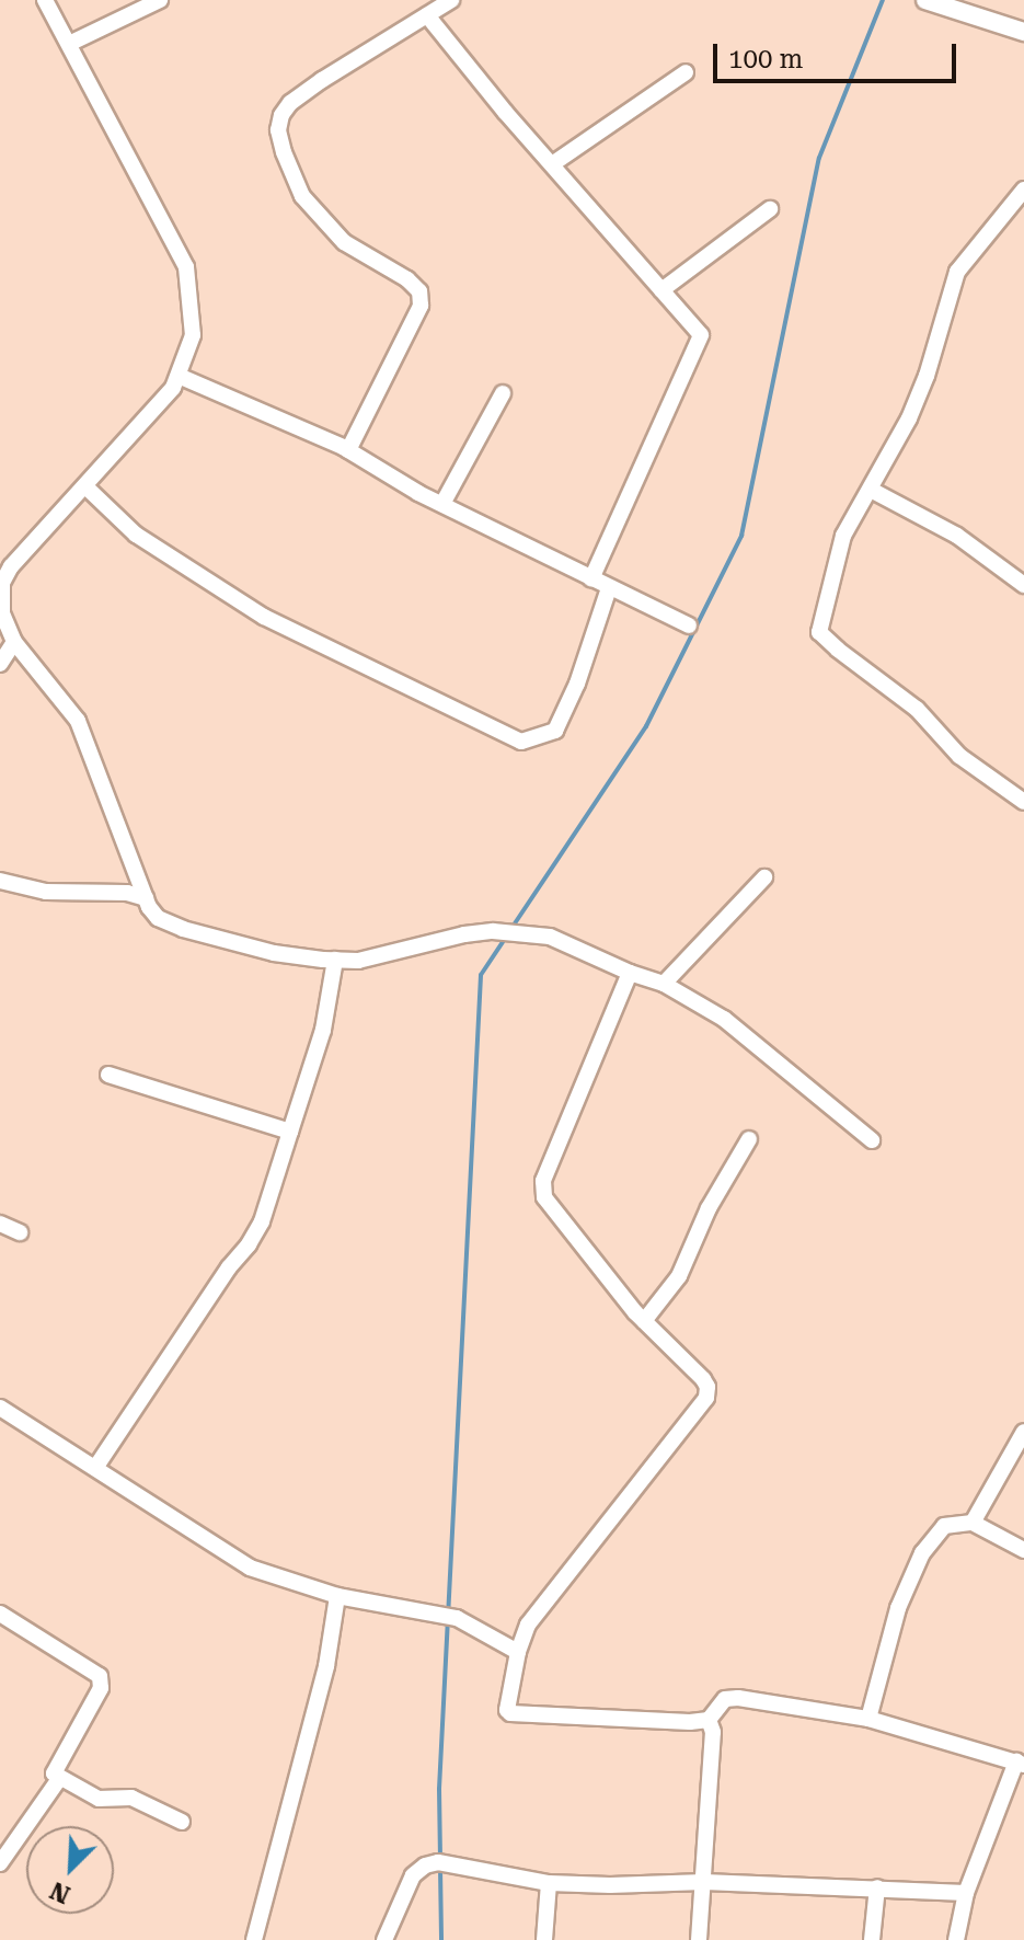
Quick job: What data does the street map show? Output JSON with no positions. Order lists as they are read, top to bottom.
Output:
{
  "scale_bar": "100 m",
  "north": "bottom left"
}
